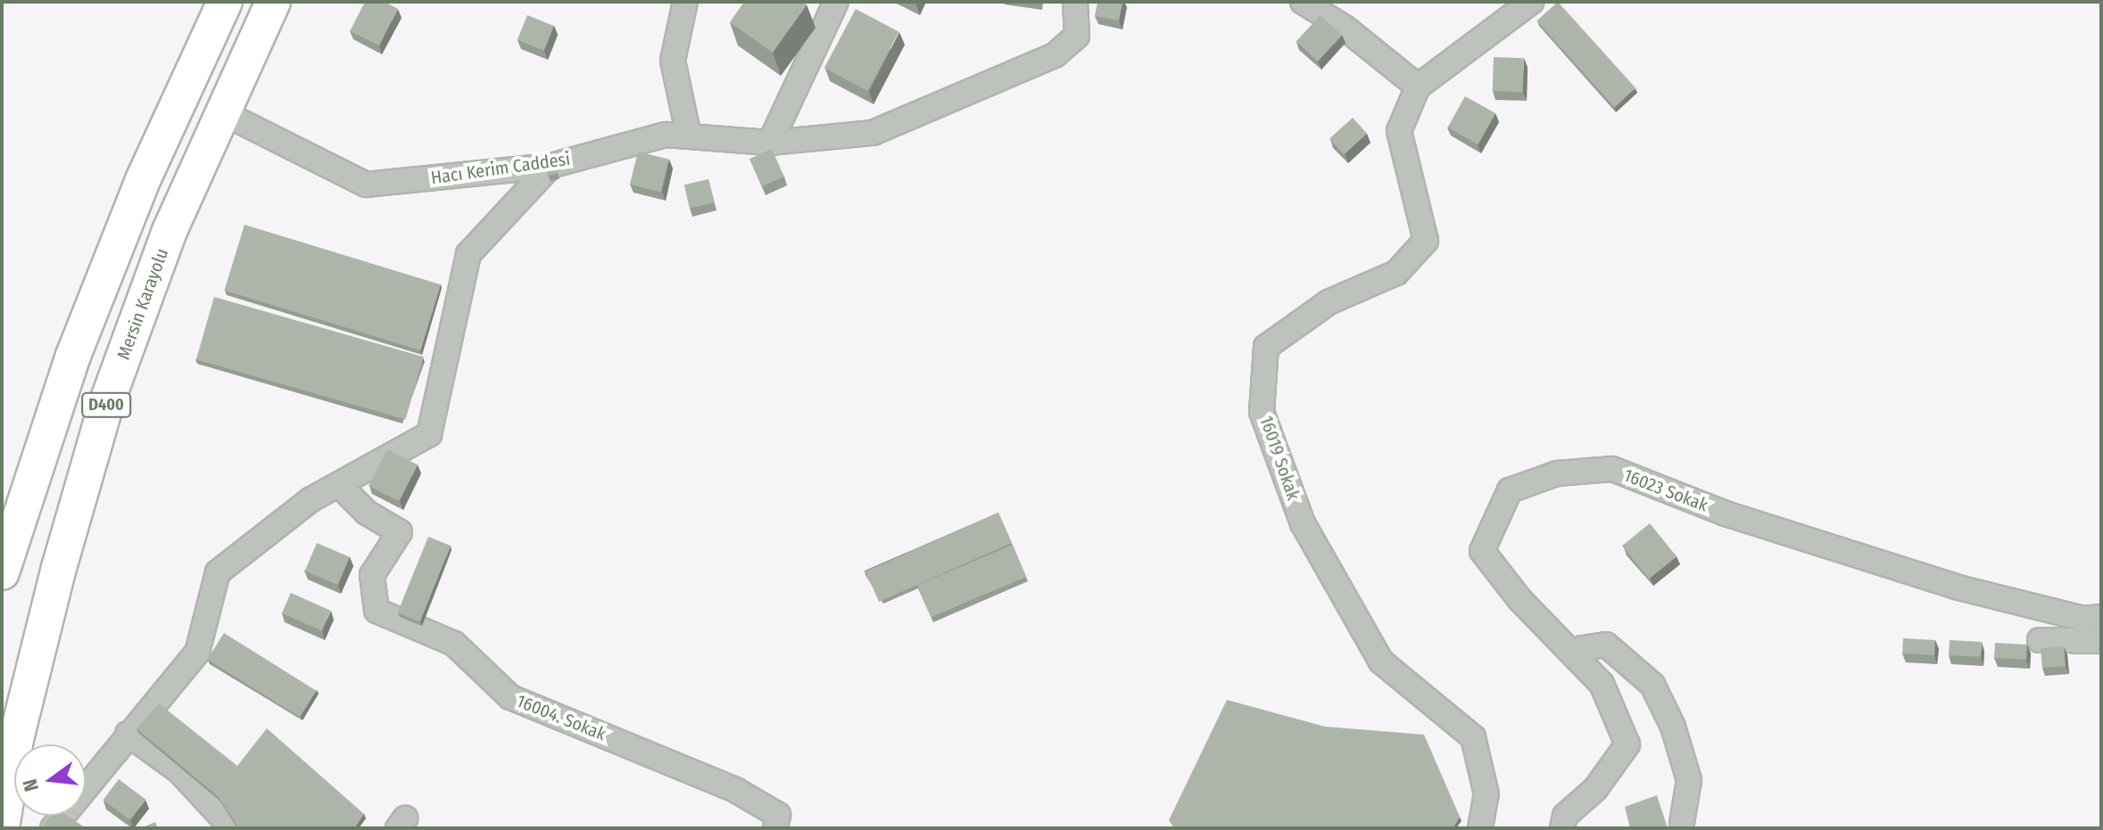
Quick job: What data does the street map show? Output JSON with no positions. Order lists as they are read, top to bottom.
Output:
{
  "streets": {
    "highway": ["Mersin Karayolu", "D400"],
    "street": [
      "Hacı Kerim Caddesi",
      "16019 Sokak",
      "16023 Sokak",
      "16004. Sokak"
    ]
  },
  "crossings": [
    ["Hacı Kerim Caddesi", "Mersin Karayolu"]
  ],
  "north": "left"
}
